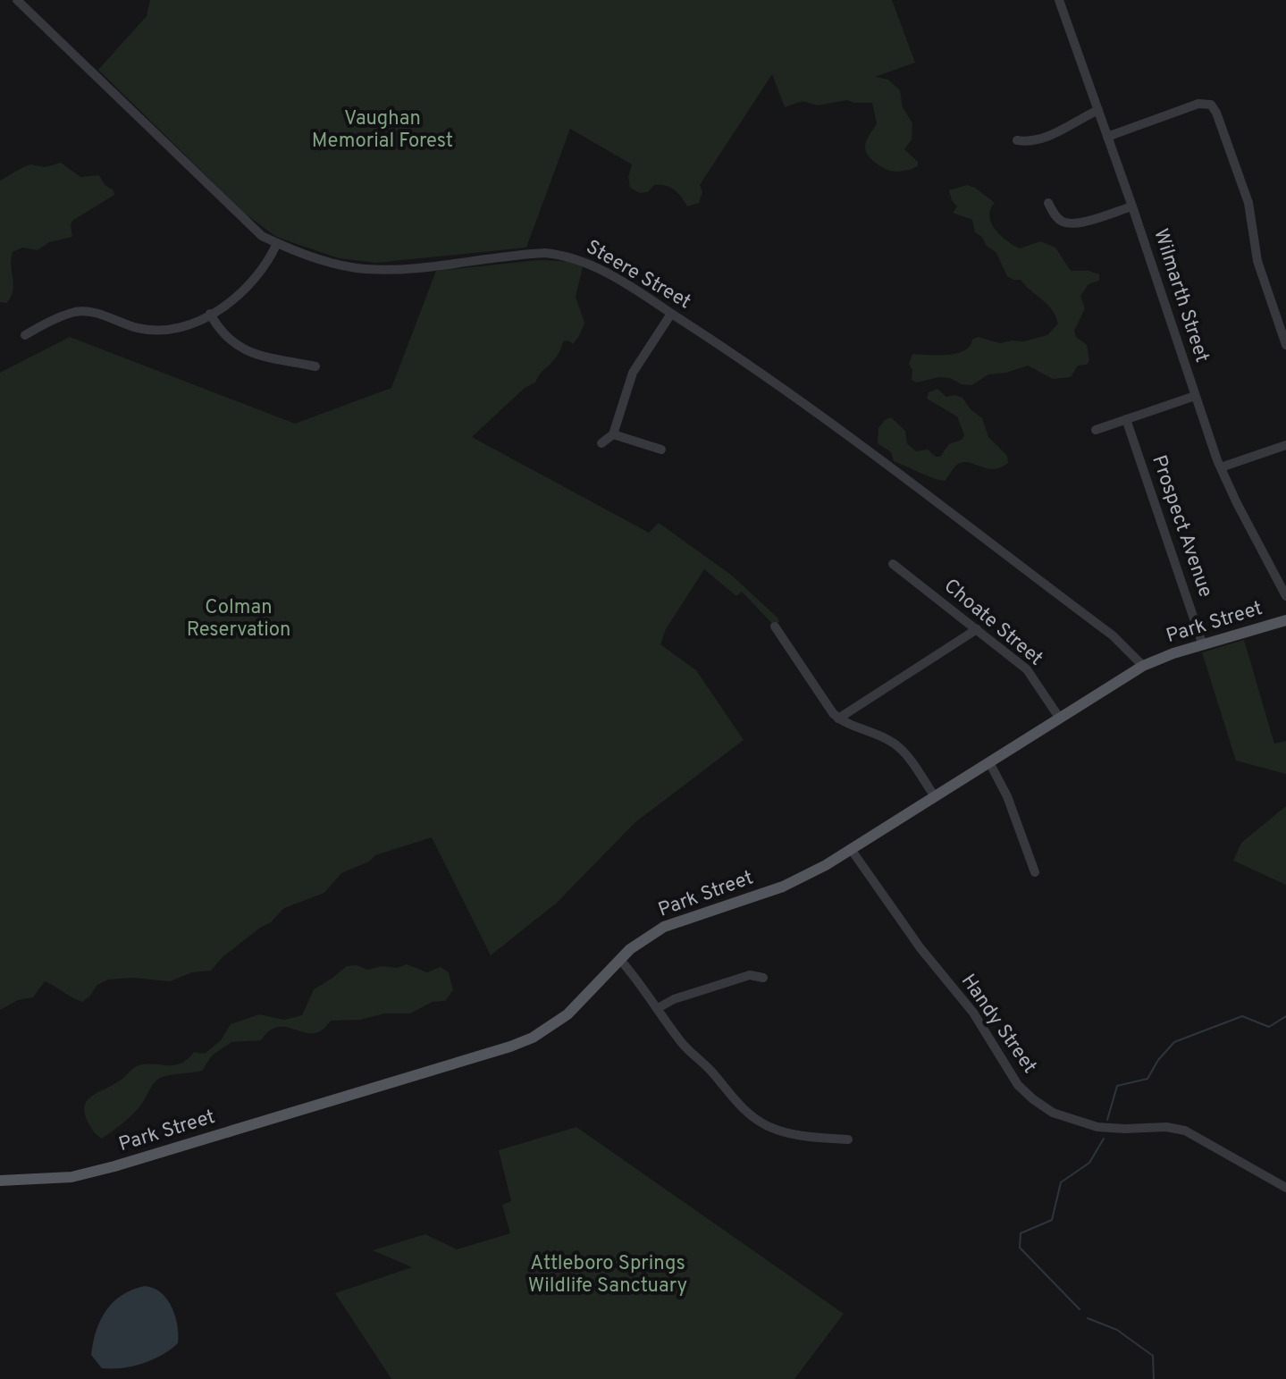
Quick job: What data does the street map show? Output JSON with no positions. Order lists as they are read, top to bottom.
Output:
{
  "streets": {
    "main road": ["Park Street"],
    "street": [
      "Steere Street",
      "Wilmarth Street",
      "Prospect Avenue",
      "Choate Street",
      "Handy Street"
    ]
  },
  "crossings": [
    ["Steere Street", "Park Street"],
    ["Prospect Avenue", "Park Street"],
    ["Choate Street", "Park Street"],
    ["Park Street", "Handy Street"]
  ],
  "parks": ["Vaughan Memorial Forest", "Colman Reservation", "Attleboro Springs Wildlife Sanctuary"]
}
